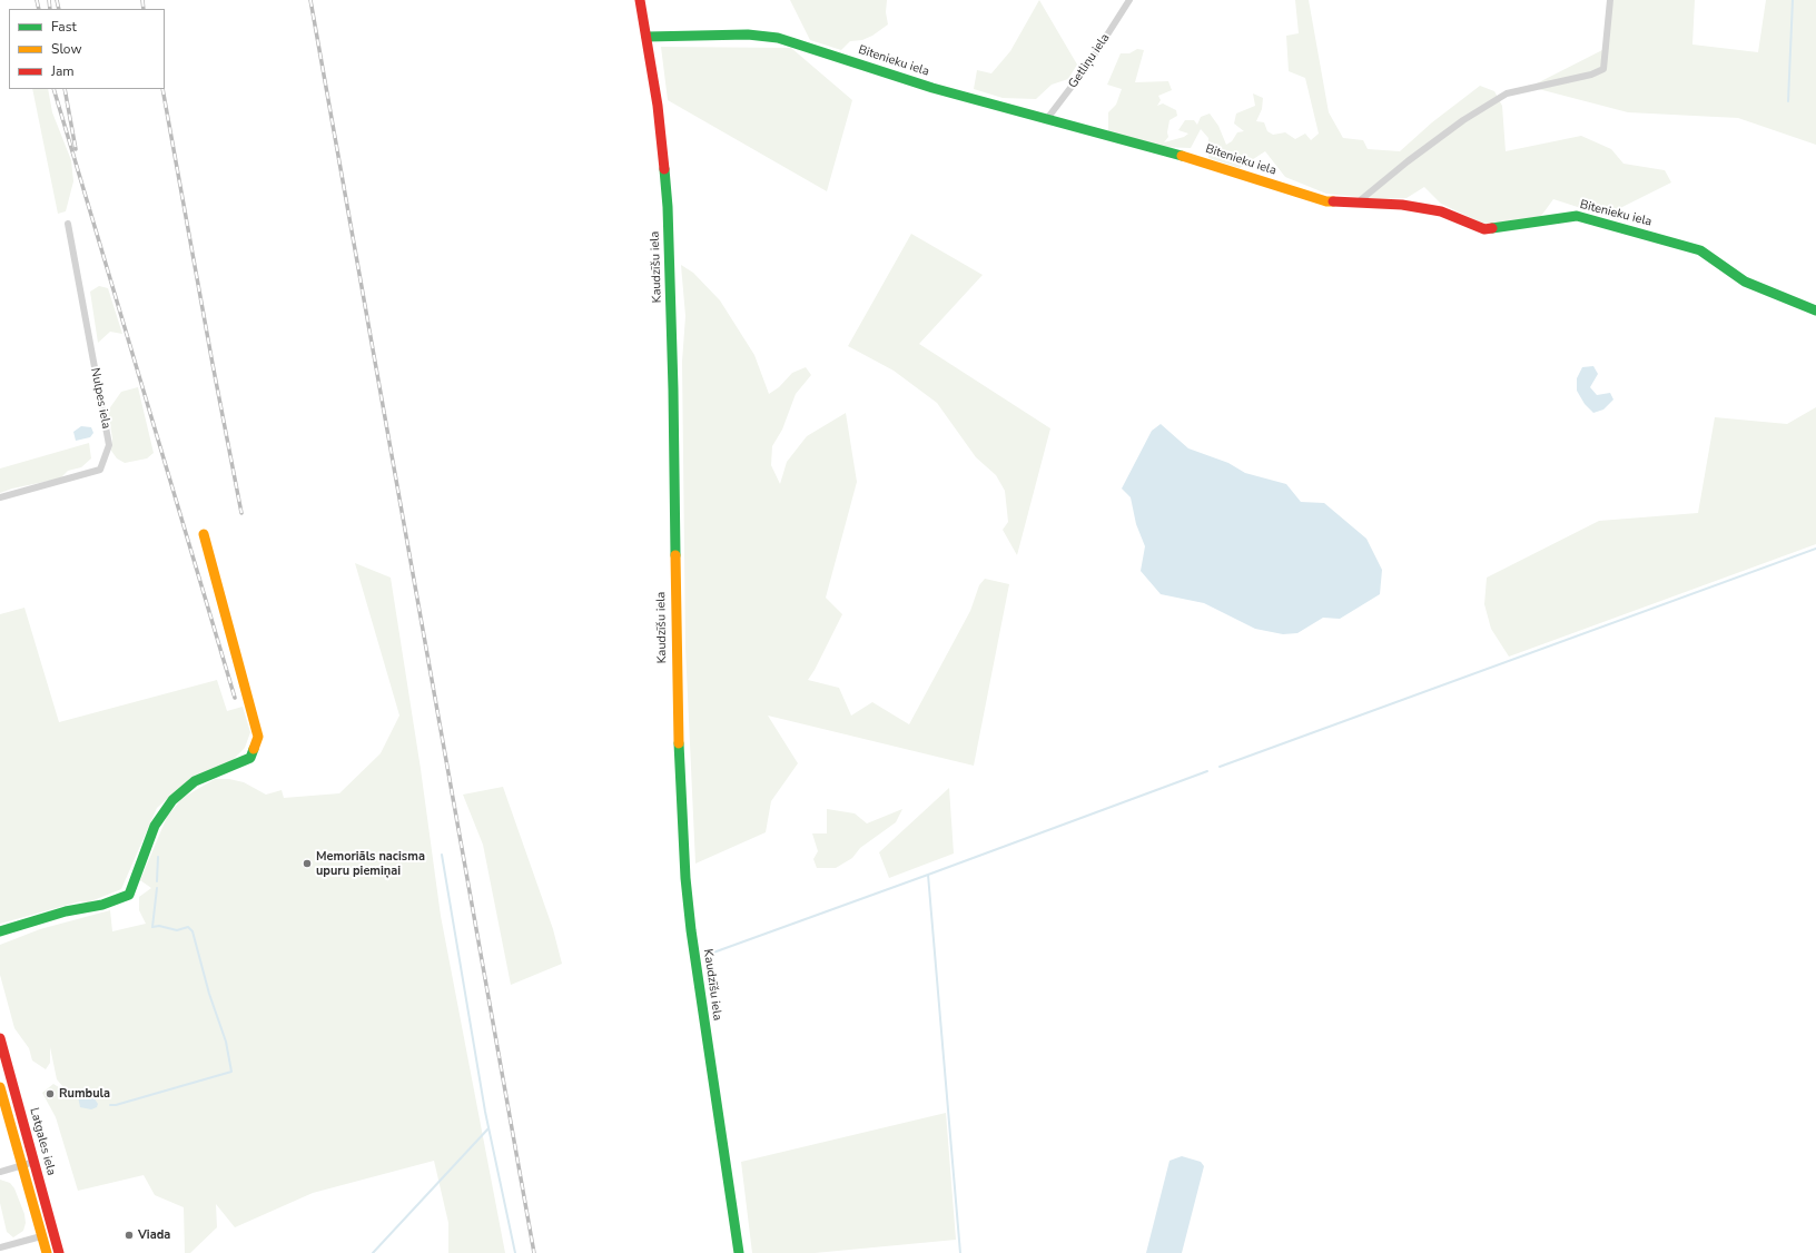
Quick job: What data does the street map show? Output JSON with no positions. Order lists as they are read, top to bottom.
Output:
{
  "streets": {
    "main road": ["Bitenieku iela", "Kaudzīšu iela", "Latgales iela"],
    "street": ["Getliņu iela", "Nulpes iela"]
  },
  "crossings": [
    ["Bitenieku iela", "Getliņu iela"],
    ["Bitenieku iela", "Kaudzīšu iela"]
  ],
  "places": ["Memoriāls nacisma upuru piemiņai", "Rumbula", "Viada"],
  "legend": ["Fast", "Slow", "Jam"]
}
